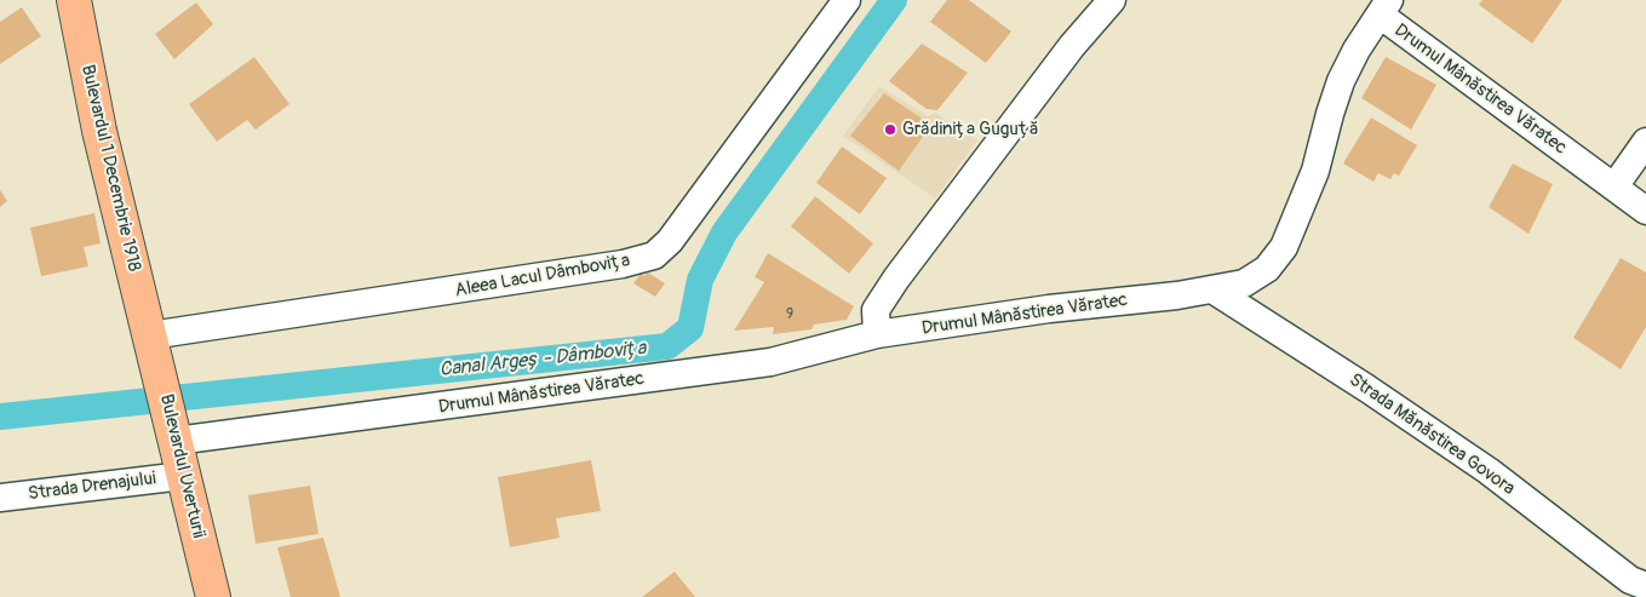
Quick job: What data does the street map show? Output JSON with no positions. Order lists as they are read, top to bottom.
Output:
{
  "streets": {
    "main road": ["Bulevardul 1 Decembrie 1918", "Bulevardul Uverturii"],
    "street": [
      "Drumul Mânăstirea Văratec",
      "Aleea Lacul Dâmbovița",
      "Strada Mănăstirea Govora",
      "Strada Drenajului"
    ]
  },
  "crossings": [
    ["Drumul Mânăstirea Văratec", "Strada Mănăstirea Govora"],
    ["Drumul Mânăstirea Văratec", "Bulevardul Uverturii"],
    ["Bulevardul 1 Decembrie 1918", "Aleea Lacul Dâmbovița"],
    ["Bulevardul 1 Decembrie 1918", "Bulevardul Uverturii"],
    ["Aleea Lacul Dâmbovița", "Bulevardul Uverturii"],
    ["Bulevardul Uverturii", "Strada Drenajului"]
  ],
  "water": ["Canal Argeș - Dâmbovița"],
  "places": ["Grădinița Guguță"],
  "house_numbers": ["9"]
}
